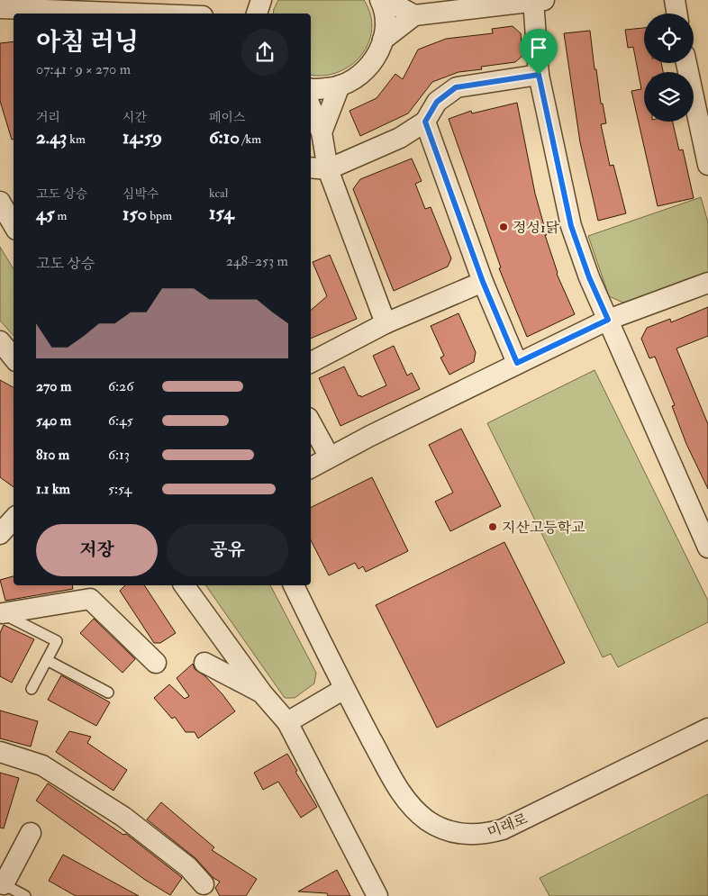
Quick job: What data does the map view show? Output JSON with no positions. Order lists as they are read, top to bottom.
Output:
{
  "streets": {
    "street": ["미래로"]
  },
  "places": ["정성1닭", "지산고등학교"],
  "page": {
    "heading": ["아침 러닝", "07:41 · 9 × 270 m"],
    "stats": [
      ["거리", "2.43 km"],
      ["시간", "14:59"],
      ["페이스", "6:10 /km"],
      ["고도 상승", "45 m"],
      ["심박수", "150 bpm"],
      ["kcal", "154"]
    ],
    "chart": ["고도 상승", "248–253 m"],
    "list": [
      {
        "name": "270 m",
        "note": "6:26"
      },
      {
        "name": "540 m",
        "note": "6:45"
      },
      {
        "name": "810 m",
        "note": "6:13"
      },
      {
        "name": "1.1 km",
        "note": "5:54"
      }
    ],
    "buttons": ["저장", "공유"]
  }
}
